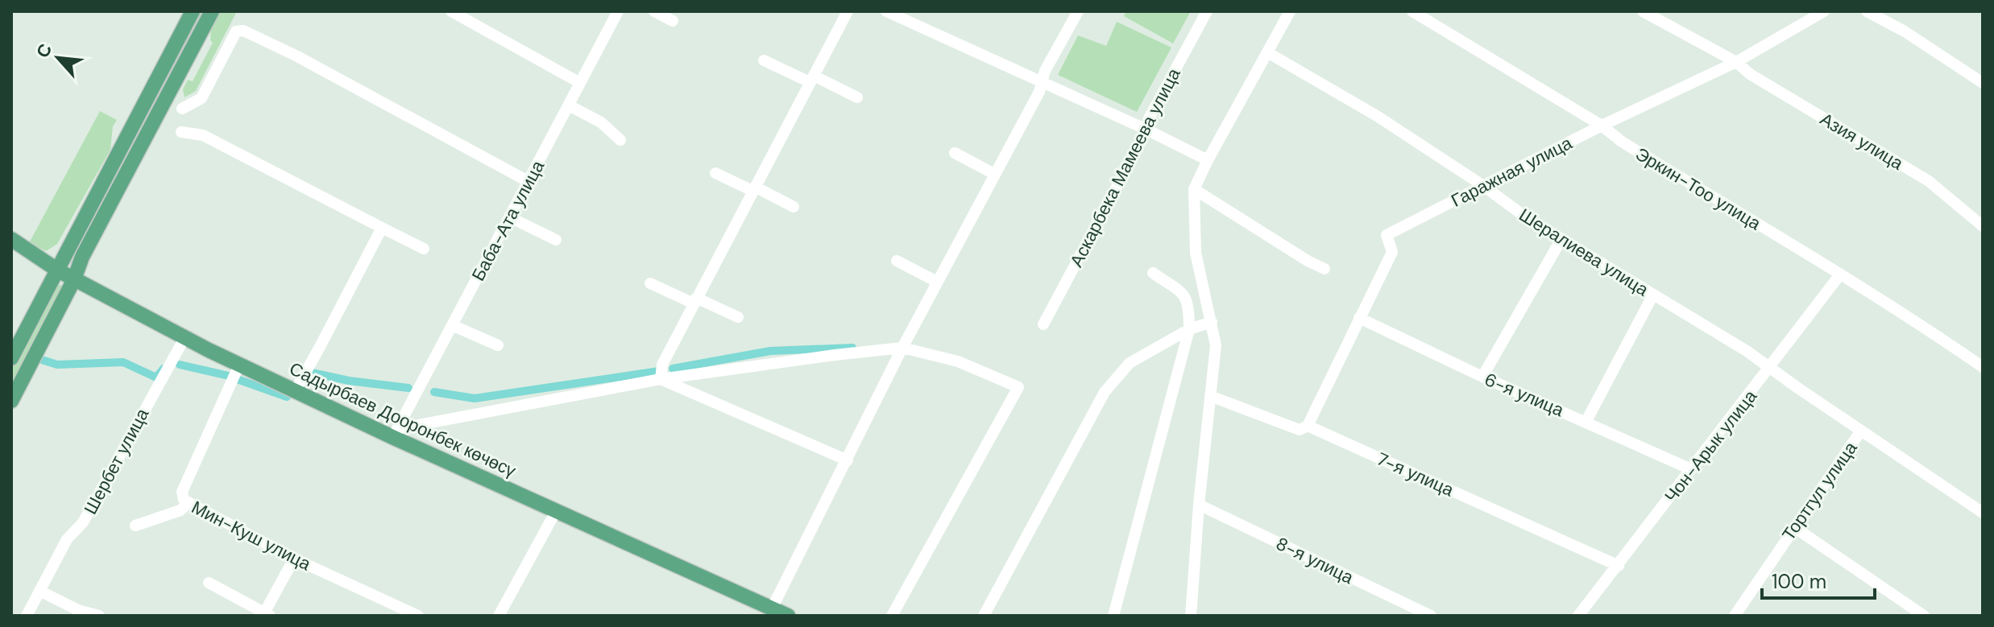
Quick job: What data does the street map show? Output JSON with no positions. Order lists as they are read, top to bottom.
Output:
{
  "streets": {
    "main road": ["Садырбаев Дооронбек көчөсү"],
    "street": [
      "Азия улица",
      "Аскарбека Мамеева улица",
      "Гаражная улица",
      "Эркин-Тоо улица",
      "Баба-Ата улица",
      "Шералиева улица",
      "6-я улица",
      "Чон-Арык улица",
      "Шербет улица",
      "7-я улица",
      "Тортгул улица",
      "Мин-Куш улица",
      "8-я улица"
    ]
  },
  "crossings": [
    ["Азия улица", "Гаражная улица"],
    ["Гаражная улица", "Эркин-Тоо улица"],
    ["Гаражная улица", "Шералиева улица"],
    ["Гаражная улица", "6-я улица"],
    ["Гаражная улица", "7-я улица"],
    ["Эркин-Тоо улица", "Чон-Арык улица"],
    ["Баба-Ата улица", "Садырбаев Дооронбек көчөсү"],
    ["Шералиева улица", "Чон-Арык улица"],
    ["Шералиева улица", "Тортгул улица"],
    ["6-я улица", "Чон-Арык улица"],
    ["Садырбаев Дооронбек көчөсү", "Шербет улица"],
    ["Садырбаев Дооронбек көчөсү", "Мин-Куш улица"],
    ["Чон-Арык улица", "7-я улица"]
  ],
  "scale_bar": "100 m",
  "north": "top left"
}
